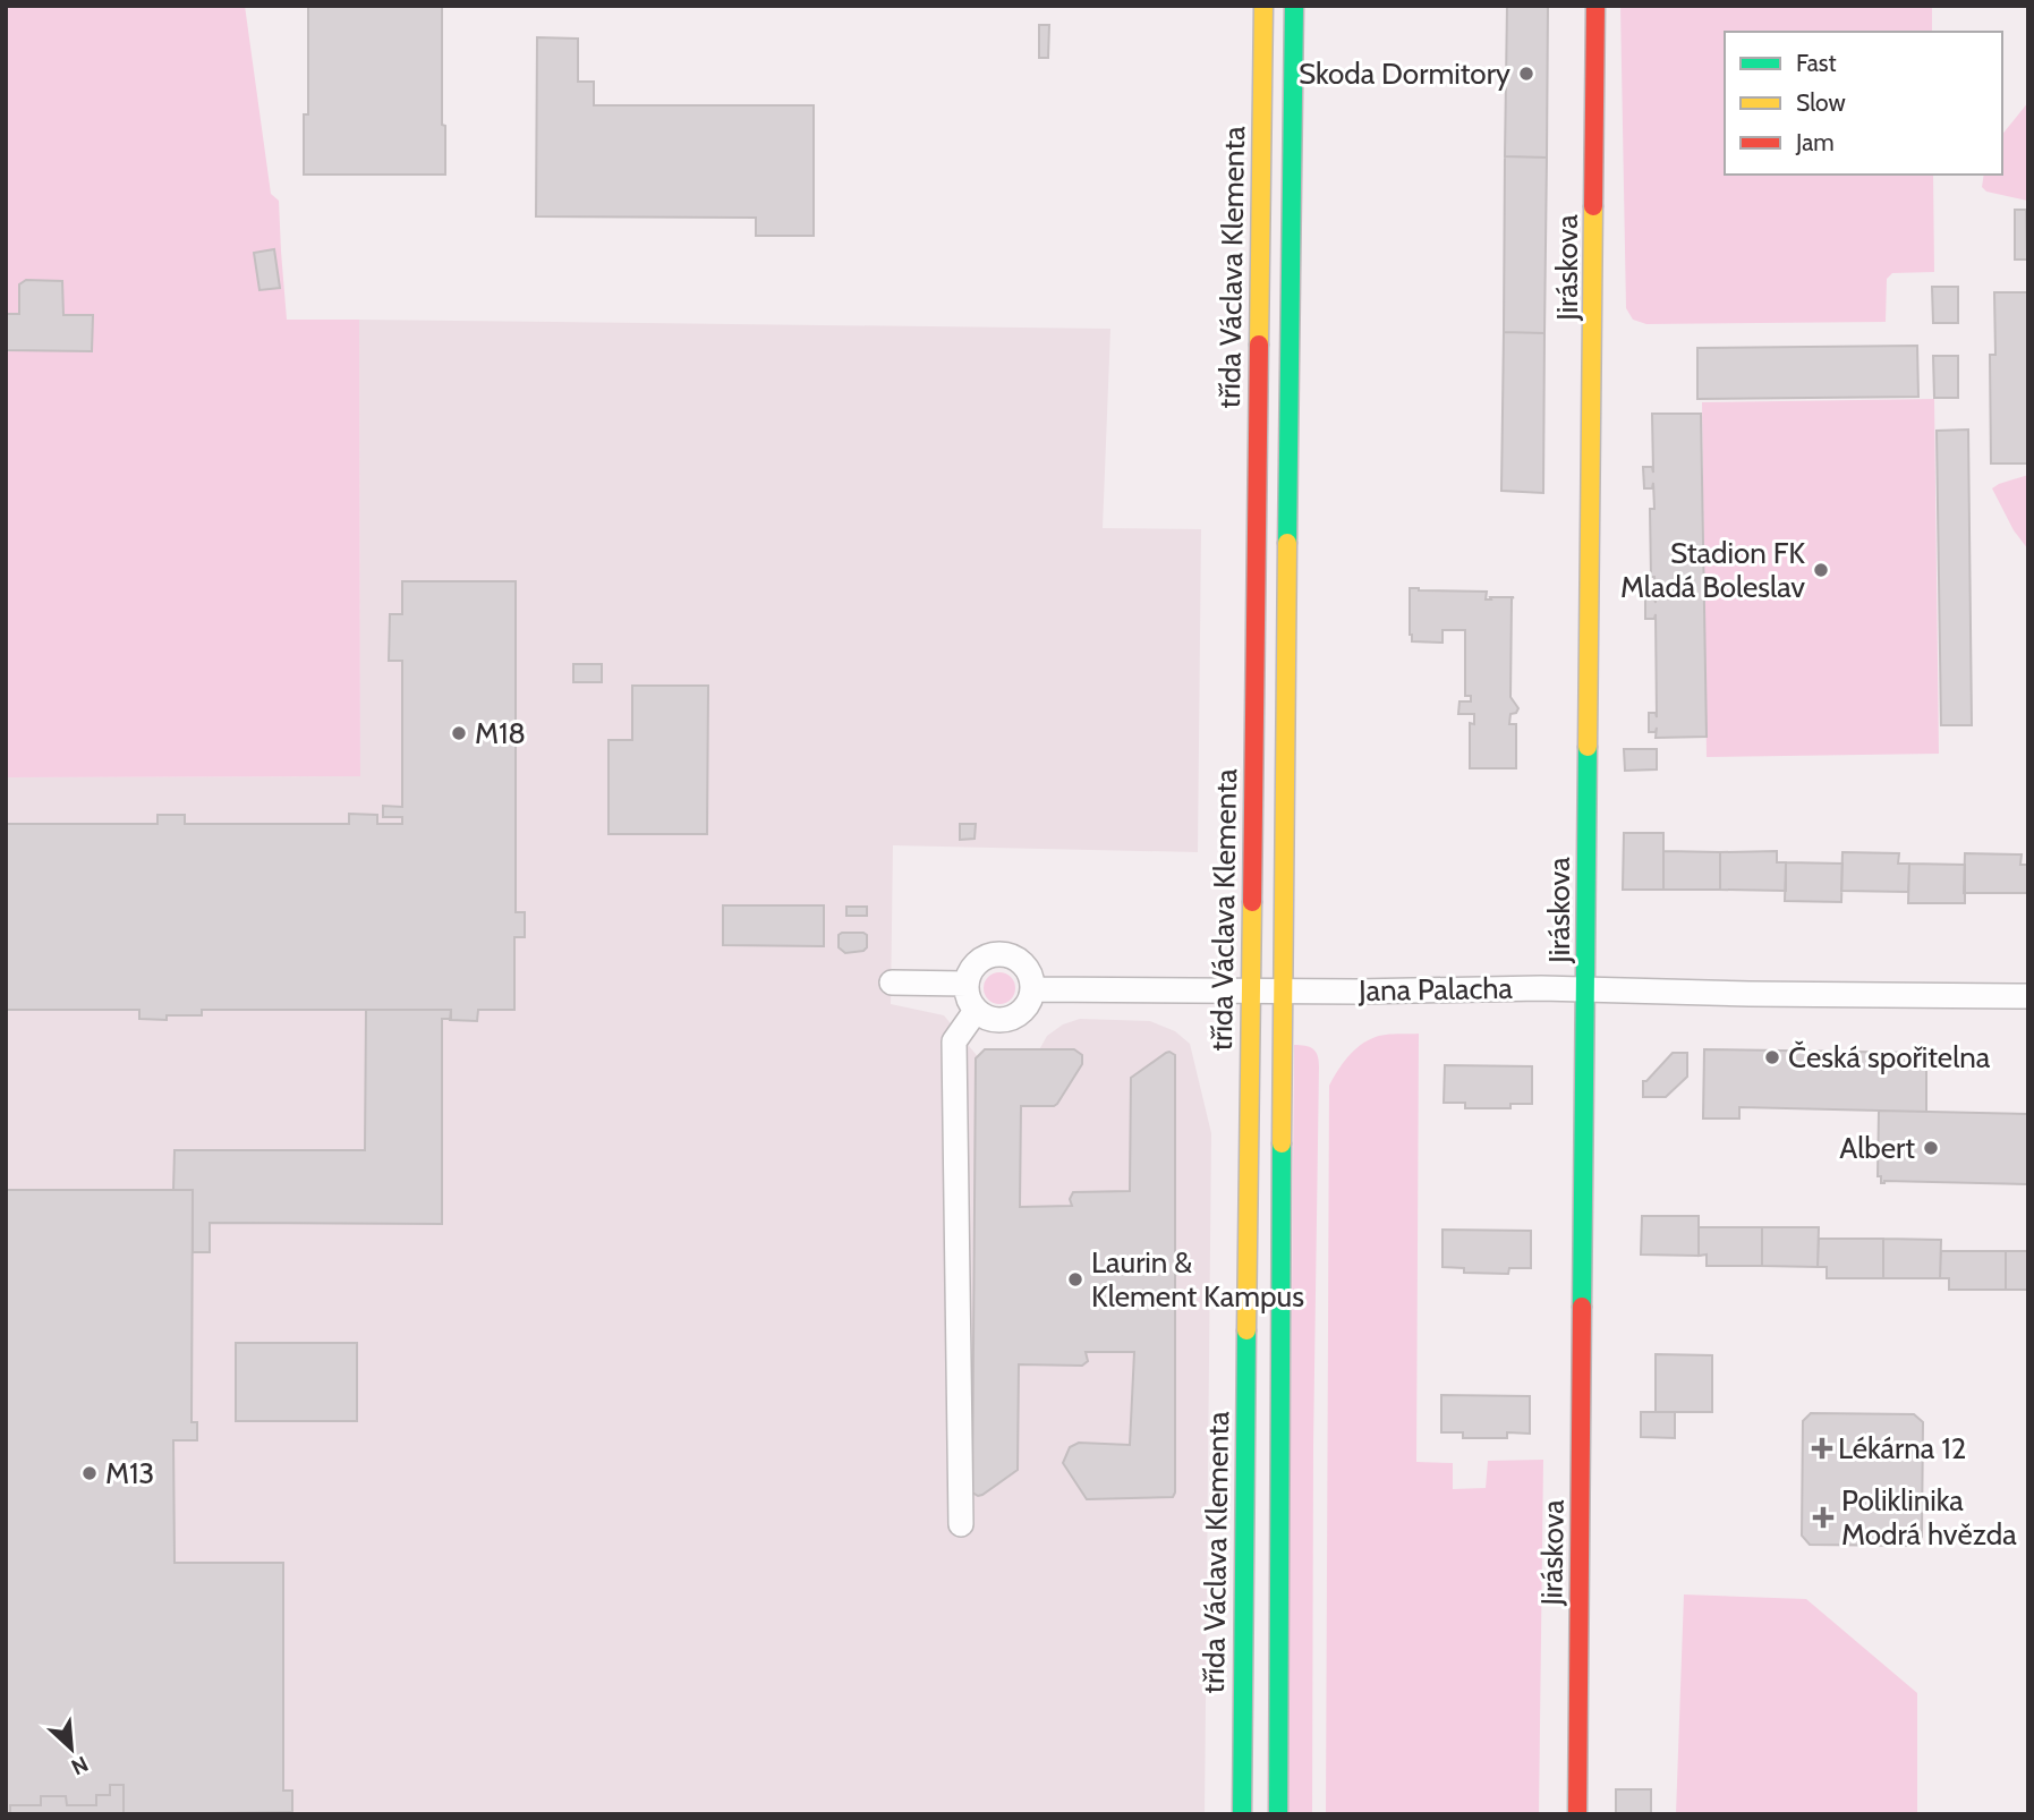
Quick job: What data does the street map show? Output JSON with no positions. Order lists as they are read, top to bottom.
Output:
{
  "streets": {
    "street": ["třída Václava Klementa", "Jiráskova", "Jana Palacha"]
  },
  "crossings": [
    ["třída Václava Klementa", "Jana Palacha"],
    ["Jiráskova", "Jana Palacha"]
  ],
  "places": {
    "other": [
      "Skoda Dormitory",
      "Stadion FK Mladá Boleslav",
      "M18",
      "Česká spořitelna",
      "Albert",
      "Laurin & Klement Kampus",
      "M13"
    ],
    "health": ["Lékárna 12", "Poliklinika Modrá hvězda"]
  },
  "legend": ["Fast", "Slow", "Jam"],
  "north": "bottom right"
}
